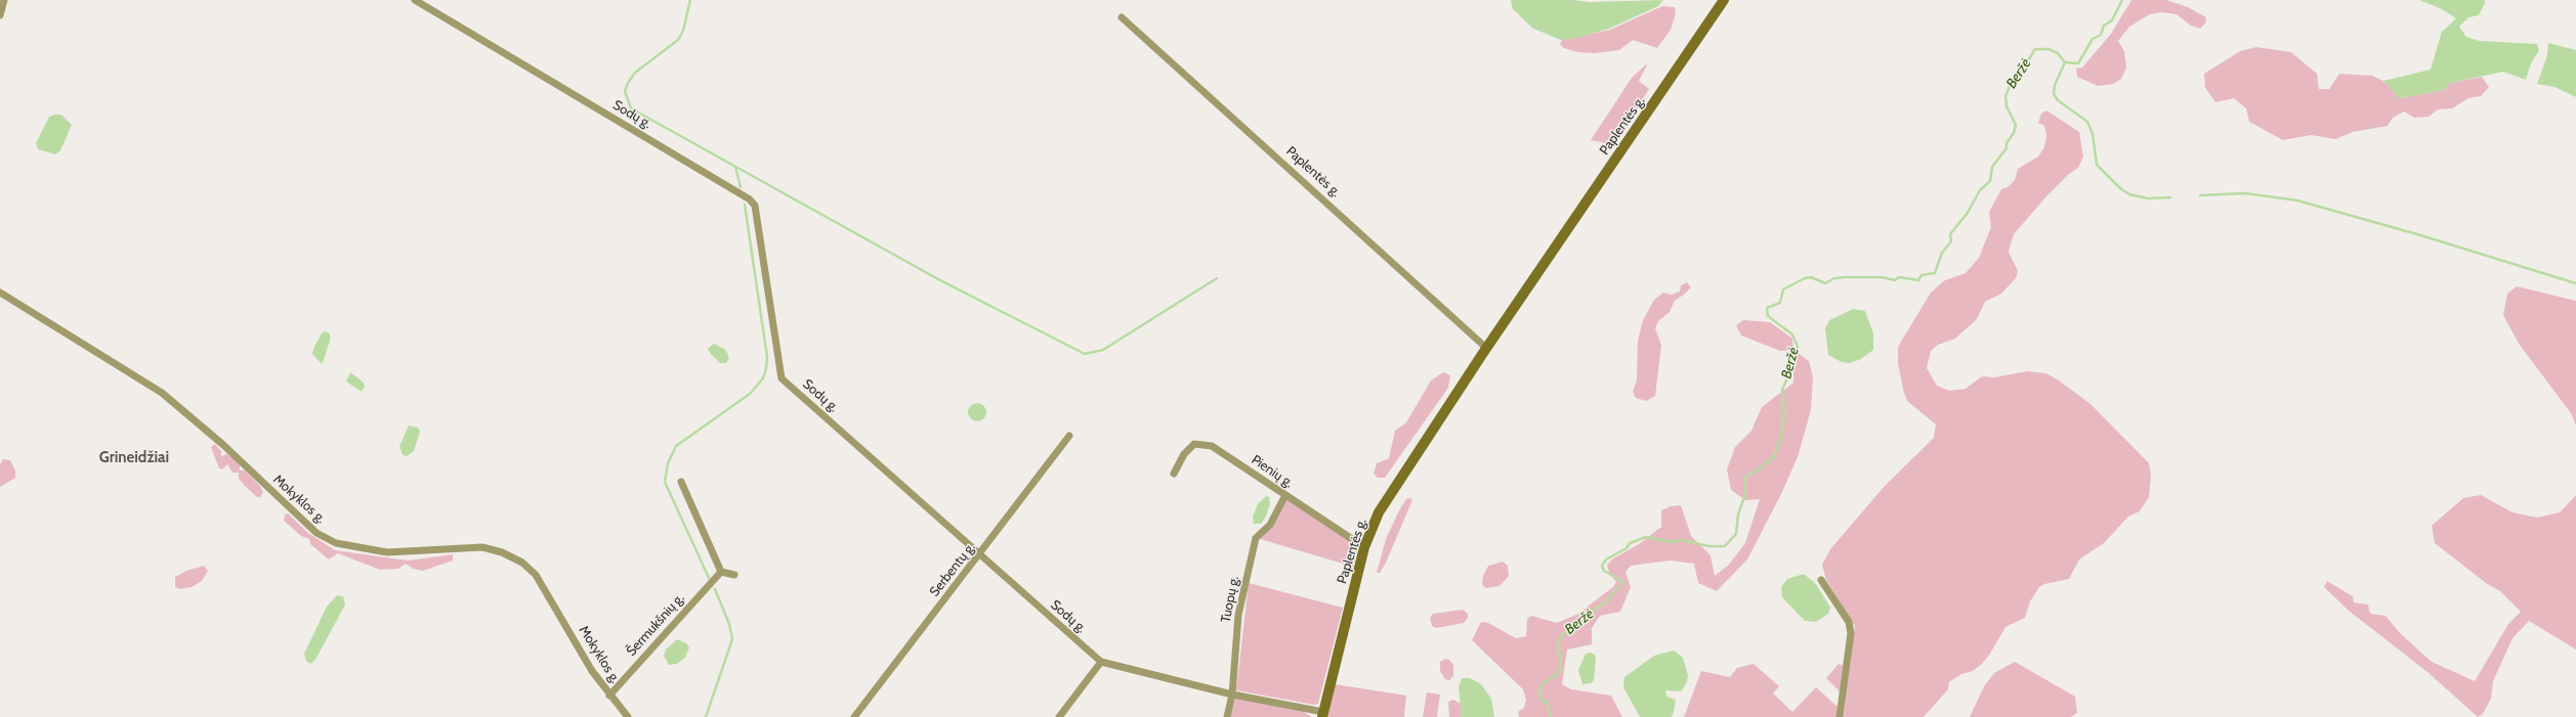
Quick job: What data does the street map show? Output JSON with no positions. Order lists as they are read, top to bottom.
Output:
{
  "streets": {
    "main road": ["Paplentės g."],
    "street": [
      "Sodų g.",
      "Pienių g.",
      "Mokyklos g.",
      "Serbentų g.",
      "Tuopų g.",
      "Šermukšnių g."
    ]
  },
  "crossings": [
    ["Sodų g.", "Paplentės g."],
    ["Sodų g.", "Serbentų g."],
    ["Sodų g.", "Tuopų g."],
    ["Paplentės g.", "Pienių g."],
    ["Pienių g.", "Tuopų g."],
    ["Mokyklos g.", "Šermukšnių g."]
  ],
  "districts": ["Grineidžiai"],
  "water": ["Beržė"]
}
